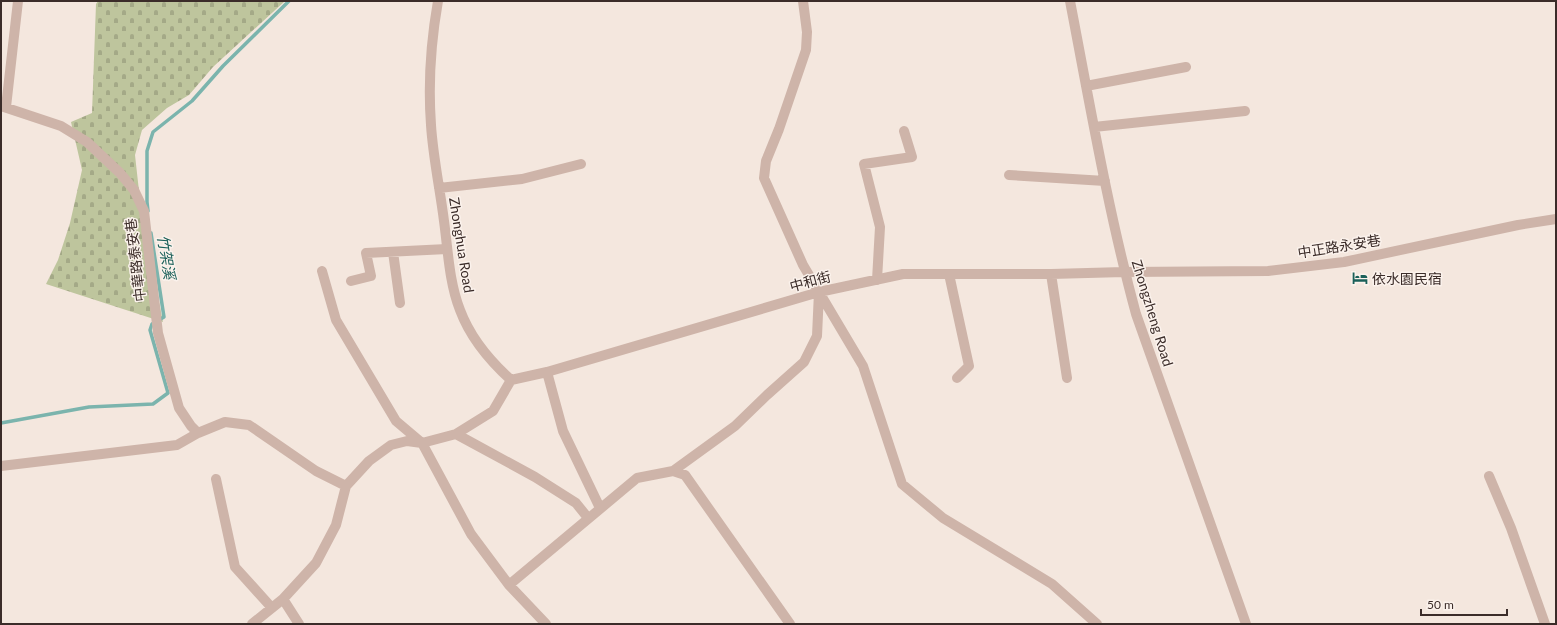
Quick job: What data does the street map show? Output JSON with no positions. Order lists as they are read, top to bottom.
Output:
{
  "streets": {
    "street": [
      "Zhonghua Road",
      "中正路永安巷",
      "中華路泰安巷",
      "中和街",
      "Zhongzheng Road"
    ]
  },
  "crossings": [
    ["Zhonghua Road", "中和街"],
    ["中正路永安巷", "中和街"],
    ["中正路永安巷", "Zhongzheng Road"],
    ["中和街", "Zhongzheng Road"]
  ],
  "water": ["竹架溪"],
  "places": {
    "hotel": ["依水園民宿"]
  },
  "scale_bar": "50 m"
}
